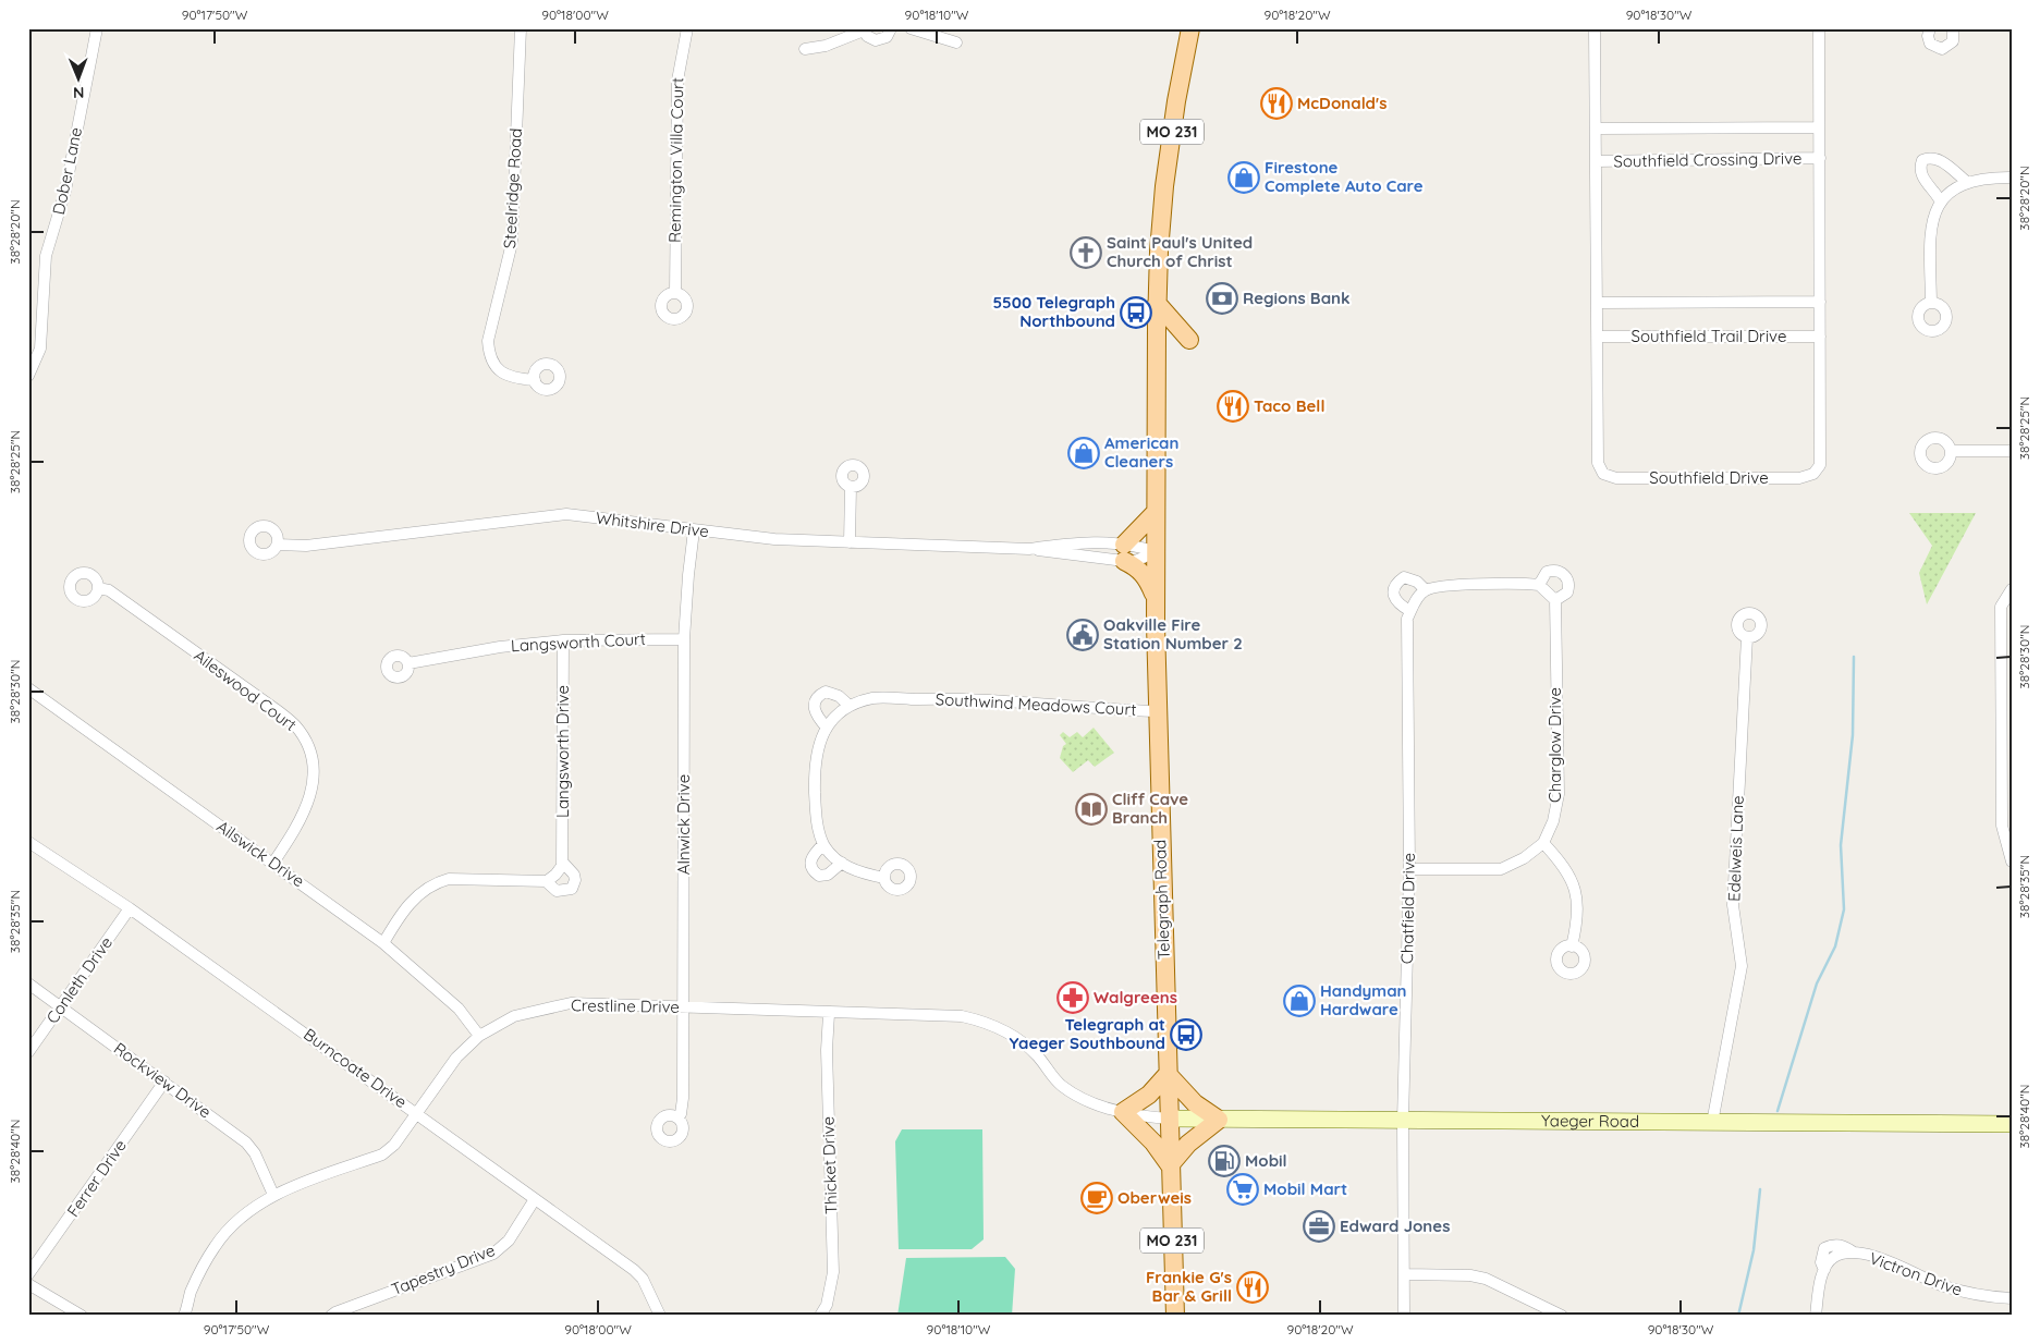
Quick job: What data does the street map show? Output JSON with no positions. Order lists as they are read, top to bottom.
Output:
{
  "streets": {
    "main road": ["MO 231", "Telegraph Road"],
    "street": [
      "Remington Villa Court",
      "Southfield Crossing Drive",
      "Dober Lane",
      "Steelridge Road",
      "Southfield Trail Drive",
      "Southfield Drive",
      "Whitshire Drive",
      "Langsworth Court",
      "Aileswood Court",
      "Southwind Meadows Court",
      "Charglow Drive",
      "Langsworth Drive",
      "Alnwick Drive",
      "Edelweis Lane",
      "Ailswick Drive",
      "Chatfield Drive",
      "Conleth Drive",
      "Crestline Drive",
      "Burncoate Drive",
      "Rockview Drive",
      "Yaeger Road",
      "Thicket Drive",
      "Ferrer Drive",
      "Tapestry Drive",
      "Victron Drive"
    ]
  },
  "crossings": [
    ["Southfield Crossing Drive", "Southfield Drive"],
    ["Southfield Trail Drive", "Southfield Drive"],
    ["Whitshire Drive", "Alnwick Drive"],
    ["Whitshire Drive", "Telegraph Road"],
    ["Langsworth Court", "Langsworth Drive"],
    ["Langsworth Court", "Alnwick Drive"],
    ["Aileswood Court", "Ailswick Drive"],
    ["Southwind Meadows Court", "Telegraph Road"],
    ["Langsworth Drive", "Ailswick Drive"],
    ["Alnwick Drive", "Crestline Drive"],
    ["Edelweis Lane", "Yaeger Road"],
    ["Ailswick Drive", "Crestline Drive"],
    ["Telegraph Road", "Crestline Drive"],
    ["Telegraph Road", "Yaeger Road"],
    ["Chatfield Drive", "Yaeger Road"],
    ["Conleth Drive", "Burncoate Drive"],
    ["Conleth Drive", "Rockview Drive"],
    ["Crestline Drive", "Burncoate Drive"],
    ["Crestline Drive", "Rockview Drive"],
    ["Crestline Drive", "Yaeger Road"],
    ["Crestline Drive", "Thicket Drive"],
    ["Burncoate Drive", "Tapestry Drive"],
    ["Rockview Drive", "Ferrer Drive"]
  ],
  "places": {
    "restaurant": ["McDonald's", "Taco Bell", "Frankie G's Bar & Grill"],
    "shop": ["Firestone Complete Auto Care", "American Cleaners", "Handyman Hardware"],
    "church": ["Saint Paul's United Church of Christ"],
    "bank": ["Regions Bank"],
    "bus stop": ["5500 Telegraph Northbound", "Telegraph at Yaeger Southbound"],
    "public building": ["Oakville Fire Station Number 2"],
    "library": ["Cliff Cave Branch"],
    "pharmacy": ["Walgreens"],
    "fuel station": ["Mobil"],
    "supermarket": ["Mobil Mart"],
    "cafe": ["Oberweis"],
    "office": ["Edward Jones"]
  },
  "north": "bottom",
  "coordinates": [
    "90°17'50\"W",
    "90°18'00\"W",
    "90°18'10\"W",
    "90°18'20\"W",
    "90°18'30\"W",
    "38°28'20\"N",
    "38°28'25\"N",
    "38°28'30\"N",
    "38°28'35\"N",
    "38°28'40\"N"
  ]
}
